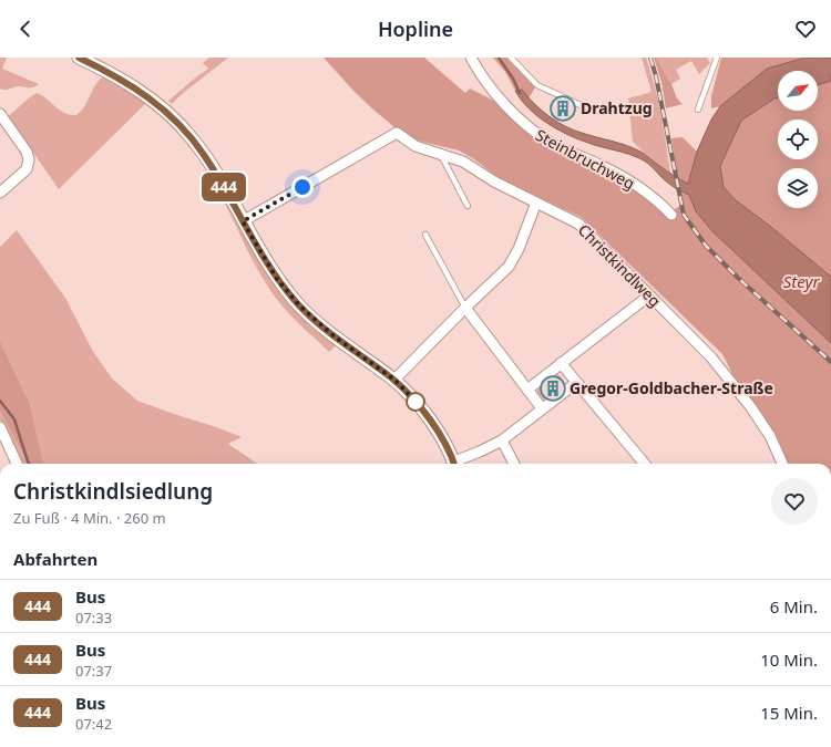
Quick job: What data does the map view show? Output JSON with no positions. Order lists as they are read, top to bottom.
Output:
{
  "streets": {
    "street": ["Steinbruchweg", "Christkindlweg"]
  },
  "water": ["Steyr"],
  "places": {
    "building": ["Drahtzug", "Gregor-Goldbacher-Straße"]
  },
  "lines": ["bus line 444"],
  "north": "top right",
  "page": {
    "header": "Hopline",
    "on_map": "444",
    "heading": [
      ["Christkindlsiedlung", "Zu Fuß · 4 Min. · 260 m"],
      "Abfahrten"
    ],
    "list": [
      {
        "mark": "444",
        "name": "Bus",
        "note": "07:33",
        "value": "6 Min."
      },
      {
        "mark": "444",
        "name": "Bus",
        "note": "07:37",
        "value": "10 Min."
      },
      {
        "mark": "444",
        "name": "Bus",
        "note": "07:42",
        "value": "15 Min."
      }
    ]
  }
}
